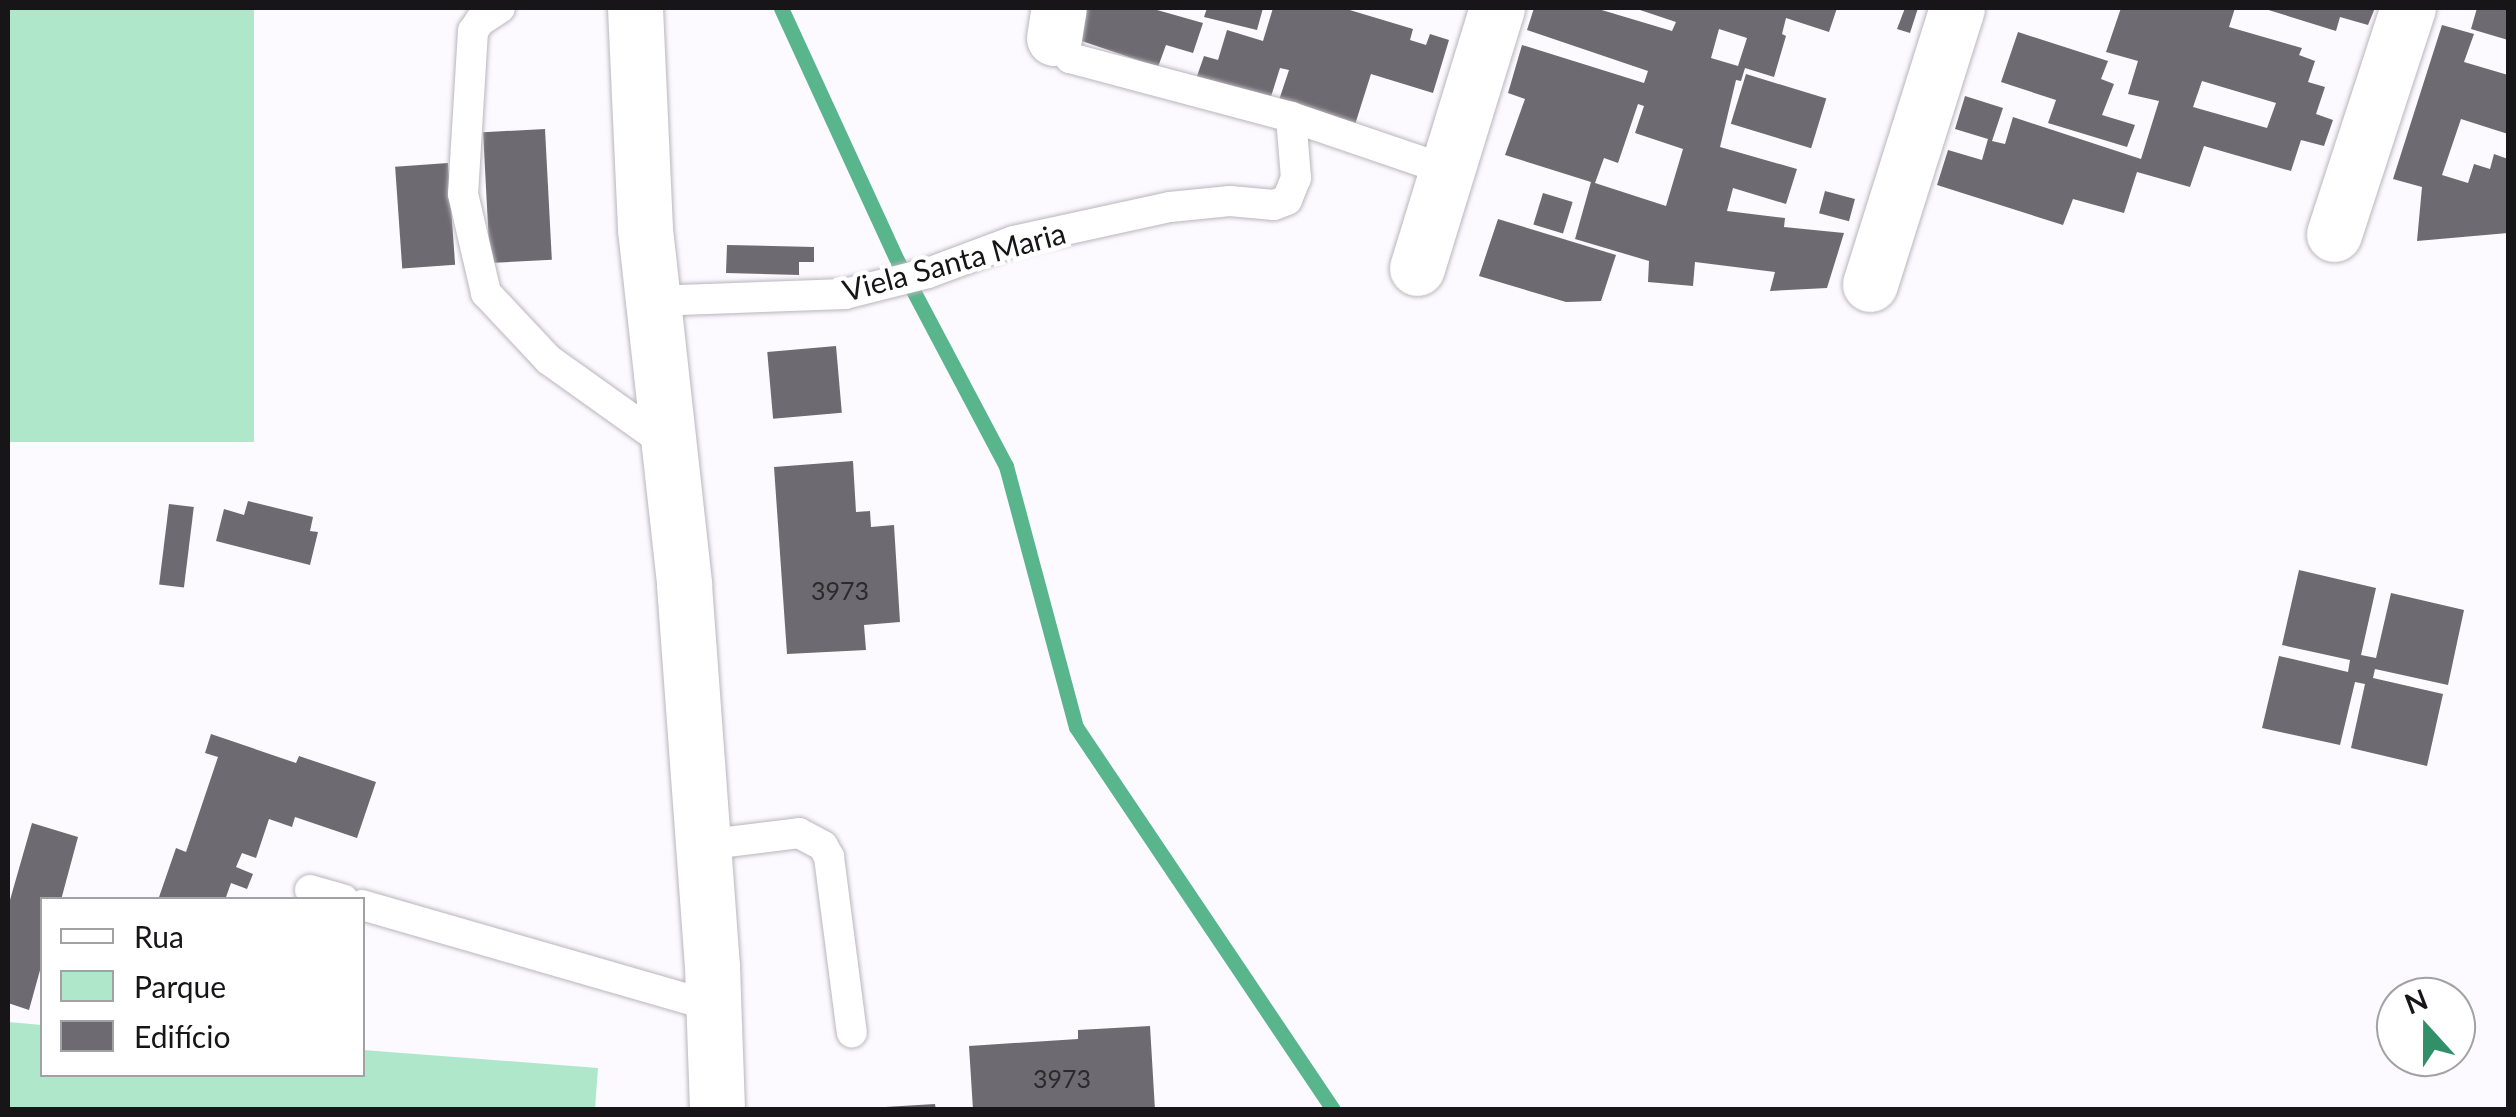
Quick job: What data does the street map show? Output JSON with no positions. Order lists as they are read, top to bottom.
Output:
{
  "streets": {
    "lane": ["Viela Santa Maria"]
  },
  "house_numbers": ["3973", "3973"],
  "legend": ["Rua", "Parque", "Edifício"],
  "north": "top"
}
